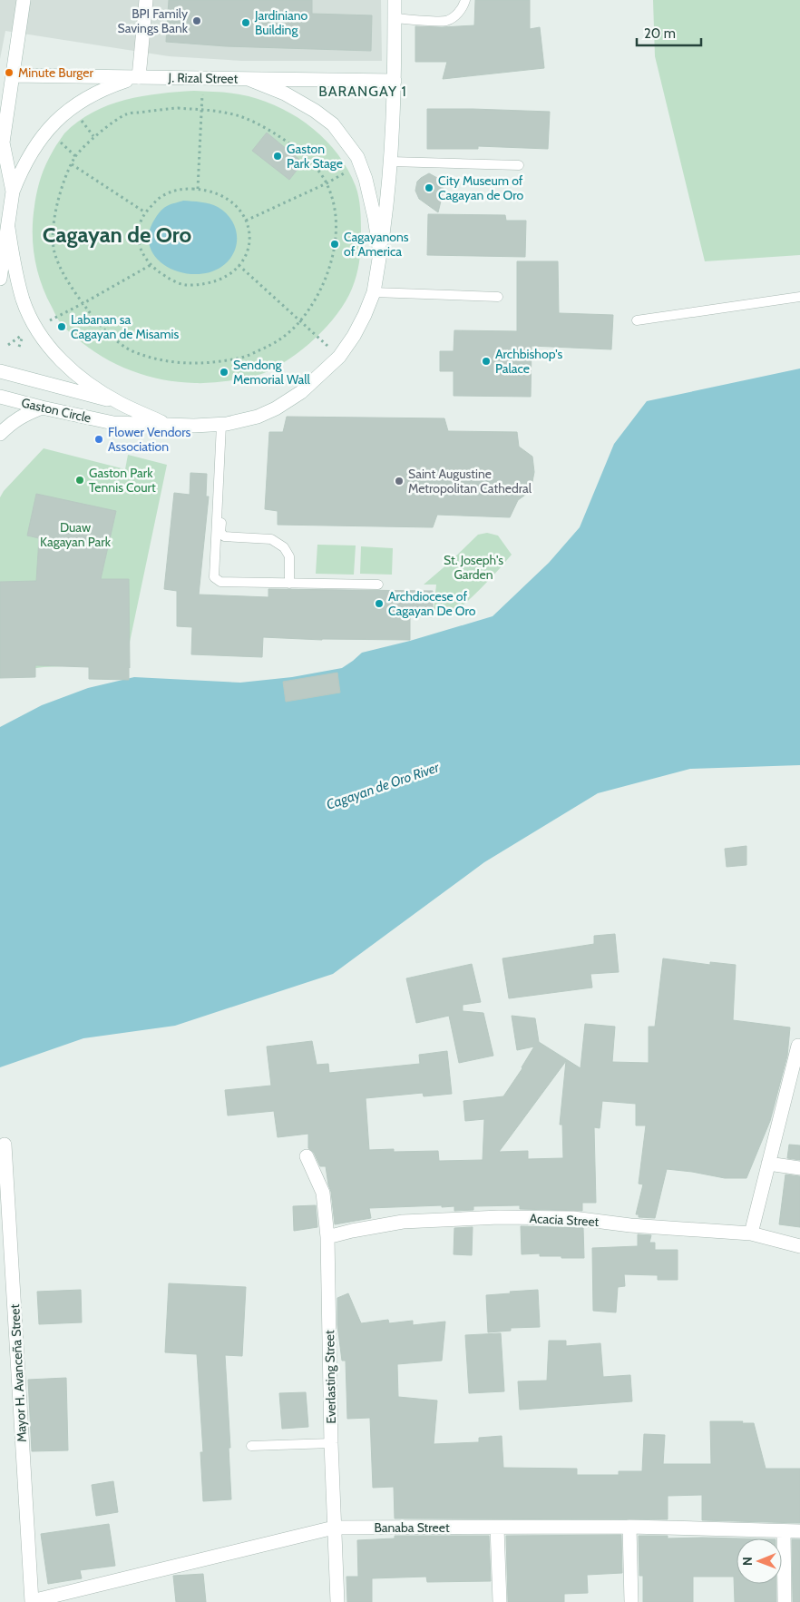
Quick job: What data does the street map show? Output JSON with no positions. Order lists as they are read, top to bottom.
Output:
{
  "streets": {
    "street": [
      "J. Rizal Street",
      "Gaston Circle",
      "Acacia Street",
      "Mayor H. Avanceña Street",
      "Everlasting Street",
      "Banaba Street"
    ]
  },
  "crossings": [
    ["J. Rizal Street", "Gaston Circle"],
    ["Acacia Street", "Everlasting Street"],
    ["Mayor H. Avanceña Street", "Banaba Street"],
    ["Everlasting Street", "Banaba Street"]
  ],
  "districts": ["BARANGAY 1", "Cagayan de Oro"],
  "water": ["Cagayan de Oro River"],
  "parks": ["Duaw Kagayan Park", "St. Joseph's Garden"],
  "places": [
    "BPI Family Savings Bank",
    "Jardiniano Building",
    "Minute Burger",
    "Gaston Park Stage",
    "City Museum of Cagayan de Oro",
    "Cagayanons of America",
    "Labanan sa Cagayan de Misamis",
    "Archbishop's Palace",
    "Sendong Memorial Wall",
    "Flower Vendors Association",
    "Gaston Park Tennis Court",
    "Saint Augustine Metropolitan Cathedral",
    "Archdiocese of Cagayan De Oro"
  ],
  "scale_bar": "20 m",
  "north": "left"
}
